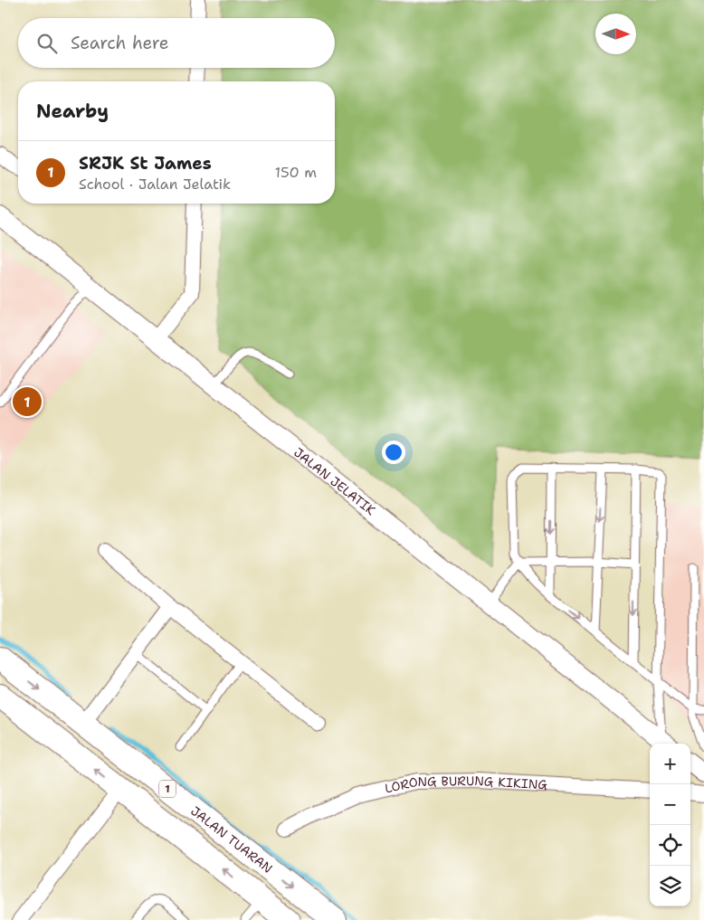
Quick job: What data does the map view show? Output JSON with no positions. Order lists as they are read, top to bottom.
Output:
{
  "streets": {
    "main road": ["1", "JALAN TUARAN"],
    "street": ["JALAN JELATIK", "LORONG BURUNG KIKING"]
  },
  "north": "right",
  "page": {
    "search": "Search here",
    "heading": "Nearby",
    "list": [
      {
        "mark": "1",
        "name": "SRJK St James",
        "note": "School · Jalan Jelatik",
        "value": "150 m"
      }
    ],
    "pins": "1",
    "map_buttons": ["+", "−"]
  }
}
